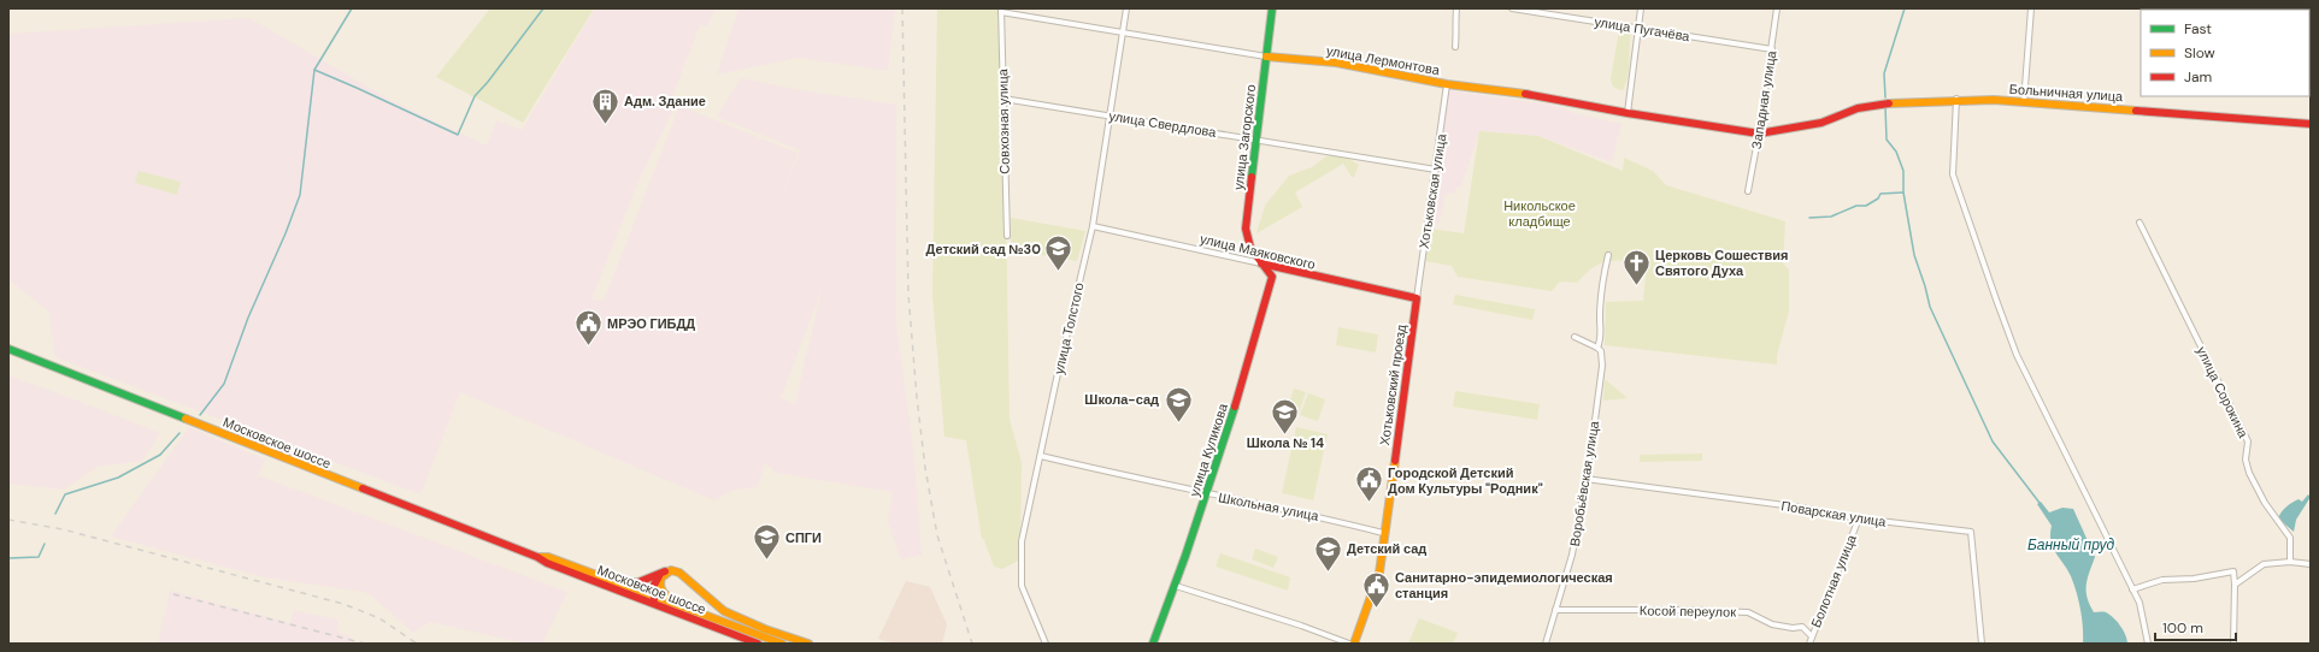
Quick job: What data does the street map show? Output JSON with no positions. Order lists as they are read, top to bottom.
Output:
{
  "streets": {
    "main road": [
      "улица Лермонтова",
      "Больничная улица",
      "улица Загорского",
      "улица Маяковского",
      "Хотьковский проезд",
      "Московское шоссе",
      "улица Куликова"
    ],
    "street": [
      "улица Пугачёва",
      "Западная улица",
      "Совхозная улица",
      "улица Свердлова",
      "Хотьковская улица",
      "улица Толстого",
      "улица Сорокина",
      "Воробьёвская улица",
      "Школьная улица",
      "Поварская улица",
      "Болотная улица",
      "Косой переулок"
    ]
  },
  "crossings": [
    ["улица Пугачёва", "Западная улица"],
    ["улица Лермонтова", "Больничная улица"],
    ["улица Лермонтова", "Западная улица"],
    ["улица Лермонтова", "Совхозная улица"],
    ["улица Лермонтова", "улица Загорского"],
    ["улица Лермонтова", "Хотьковская улица"],
    ["улица Лермонтова", "улица Толстого"],
    ["Совхозная улица", "улица Свердлова"],
    ["улица Свердлова", "улица Загорского"],
    ["улица Свердлова", "Хотьковская улица"],
    ["улица Свердлова", "улица Толстого"],
    ["улица Загорского", "улица Маяковского"],
    ["улица Загорского", "улица Куликова"],
    ["Хотьковская улица", "улица Маяковского"],
    ["Хотьковская улица", "Хотьковский проезд"],
    ["улица Маяковского", "улица Толстого"],
    ["улица Маяковского", "Хотьковский проезд"],
    ["улица Маяковского", "улица Куликова"],
    ["улица Толстого", "Школьная улица"],
    ["Хотьковский проезд", "Школьная улица"],
    ["улица Куликова", "Школьная улица"],
    ["Воробьёвская улица", "Поварская улица"],
    ["Воробьёвская улица", "Косой переулок"],
    ["Поварская улица", "Болотная улица"],
    ["Болотная улица", "Косой переулок"]
  ],
  "water": ["Банный пруд"],
  "parks": ["Никольское кладбище"],
  "places": {
    "building": ["Адм. Здание"],
    "school or university": [
      "Детский сад №30",
      "Школа-сад",
      "Школа № 14",
      "СПГИ",
      "Детский сад"
    ],
    "church": ["Церковь Сошествия Святого Духа"],
    "public building": ["МРЭО ГИБДД", "Городской Детский Дом Культуры \"Родник\"", "Санитарно-эпидемиологическая станция"]
  },
  "legend": ["Fast", "Slow", "Jam"],
  "scale_bar": "100 m"
}
